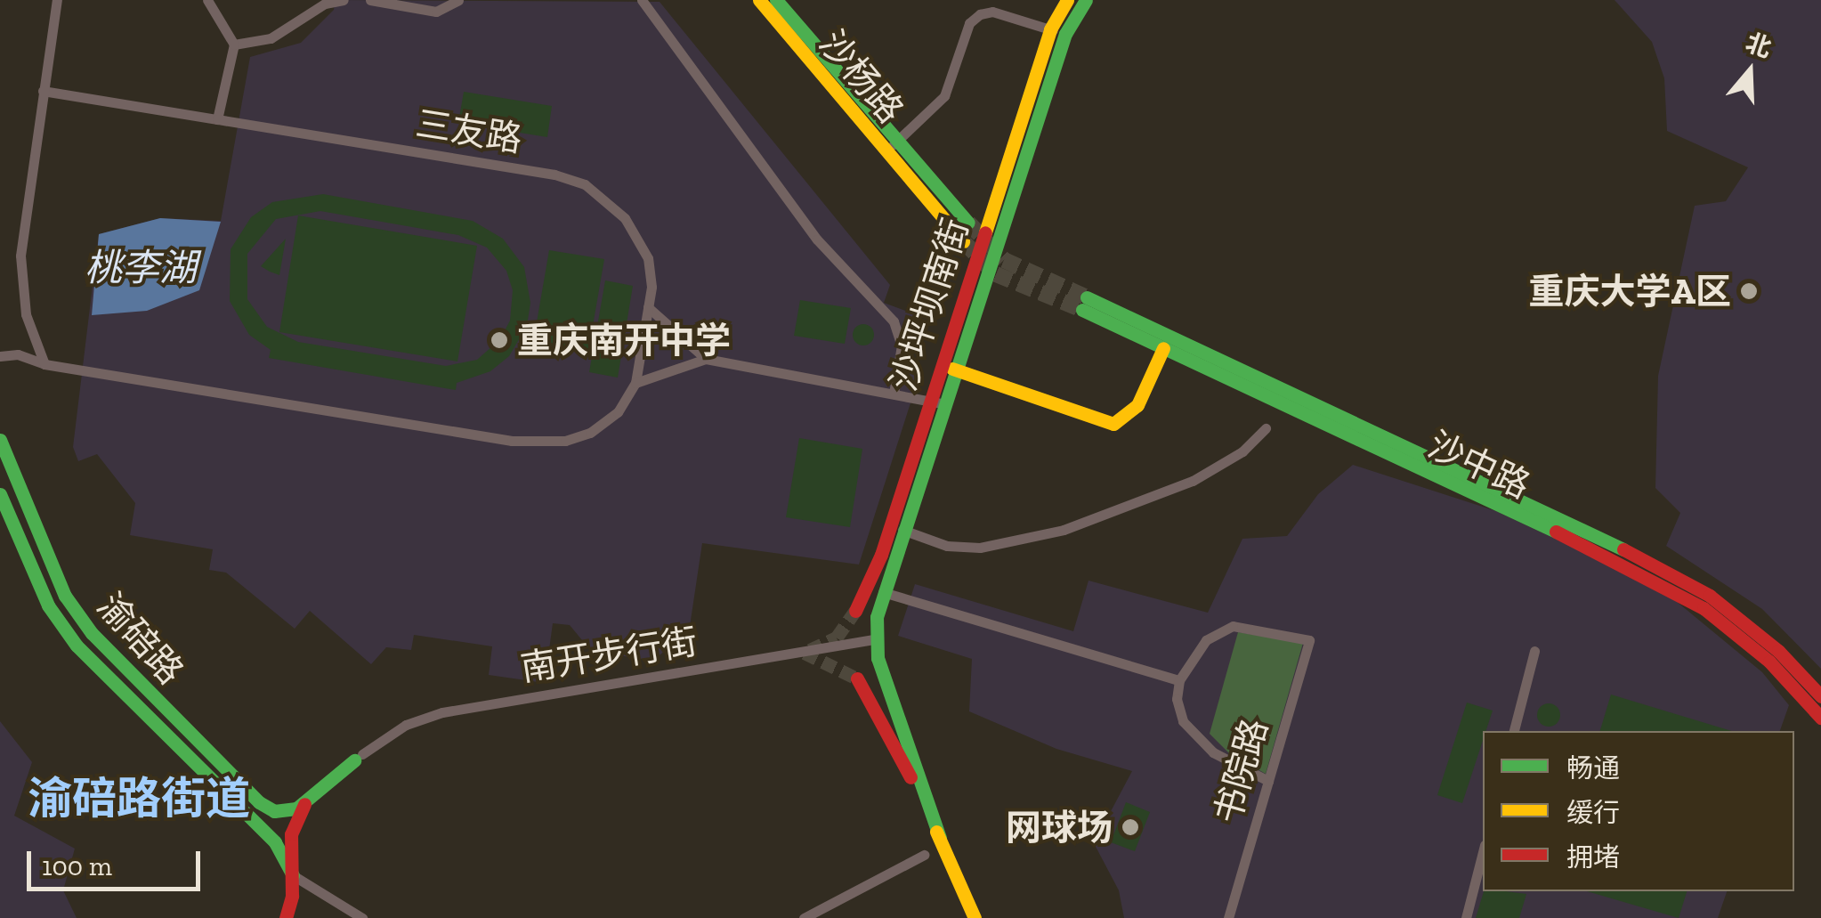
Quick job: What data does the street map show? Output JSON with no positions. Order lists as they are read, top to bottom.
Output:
{
  "streets": {
    "main road": [
      "沙杨路",
      "沙坪坝南街",
      "沙中路",
      "渝碚路"
    ],
    "street": ["三友路", "南开步行街", "书院路"]
  },
  "crossings": [
    ["沙坪坝南街", "南开步行街"]
  ],
  "districts": ["渝碚路街道"],
  "water": ["桃李湖"],
  "places": ["重庆大学A区", "重庆南开中学", "网球场"],
  "legend": ["畅通", "缓行", "拥堵"],
  "scale_bar": "100 m",
  "north": "top"
}
